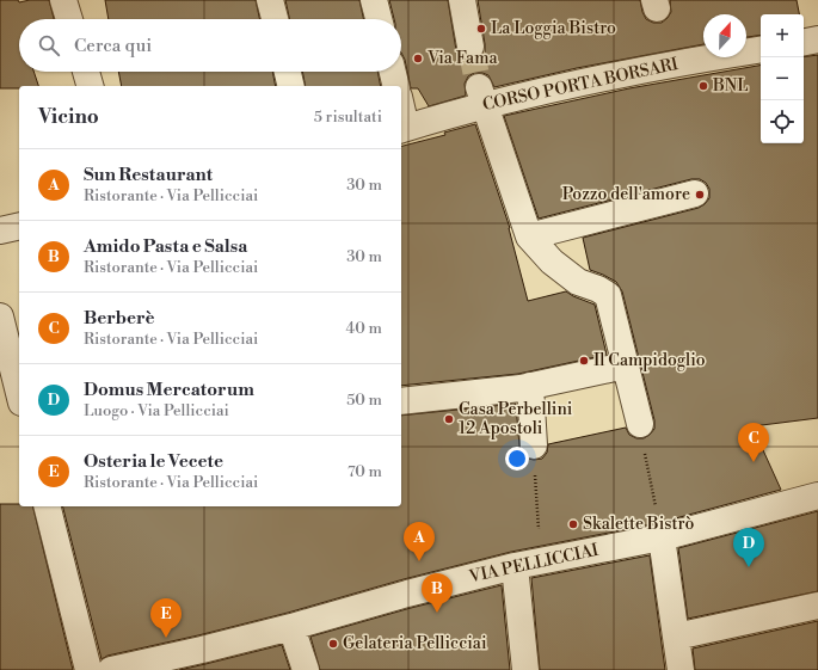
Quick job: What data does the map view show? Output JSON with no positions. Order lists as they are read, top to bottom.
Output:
{
  "streets": {
    "street": ["CORSO PORTA BORSARI", "VIA PELLICCIAI"]
  },
  "places": [
    "La Loggia Bistro",
    "Via Fama",
    "BNL",
    "Pozzo dell'amore",
    "Il Campidoglio",
    "Casa Perbellini 12 Apostoli",
    "Skalette Bistrò",
    "Gelateria Pellicciai"
  ],
  "north": "top",
  "page": {
    "map_buttons": ["+", "−"],
    "search": "Cerca qui",
    "heading": ["Vicino", "5 risultati"],
    "list": [
      {
        "mark": "A",
        "name": "Sun Restaurant",
        "note": "Ristorante · Via Pellicciai",
        "value": "30 m"
      },
      {
        "mark": "B",
        "name": "Amido Pasta e Salsa",
        "note": "Ristorante · Via Pellicciai",
        "value": "30 m"
      },
      {
        "mark": "C",
        "name": "Berberè",
        "note": "Ristorante · Via Pellicciai",
        "value": "40 m"
      },
      {
        "mark": "D",
        "name": "Domus Mercatorum",
        "note": "Luogo · Via Pellicciai",
        "value": "50 m"
      },
      {
        "mark": "E",
        "name": "Osteria le Vecete",
        "note": "Ristorante · Via Pellicciai",
        "value": "70 m"
      }
    ],
    "pins": [
      "C",
      "A",
      "D",
      "B",
      "E"
    ]
  }
}
